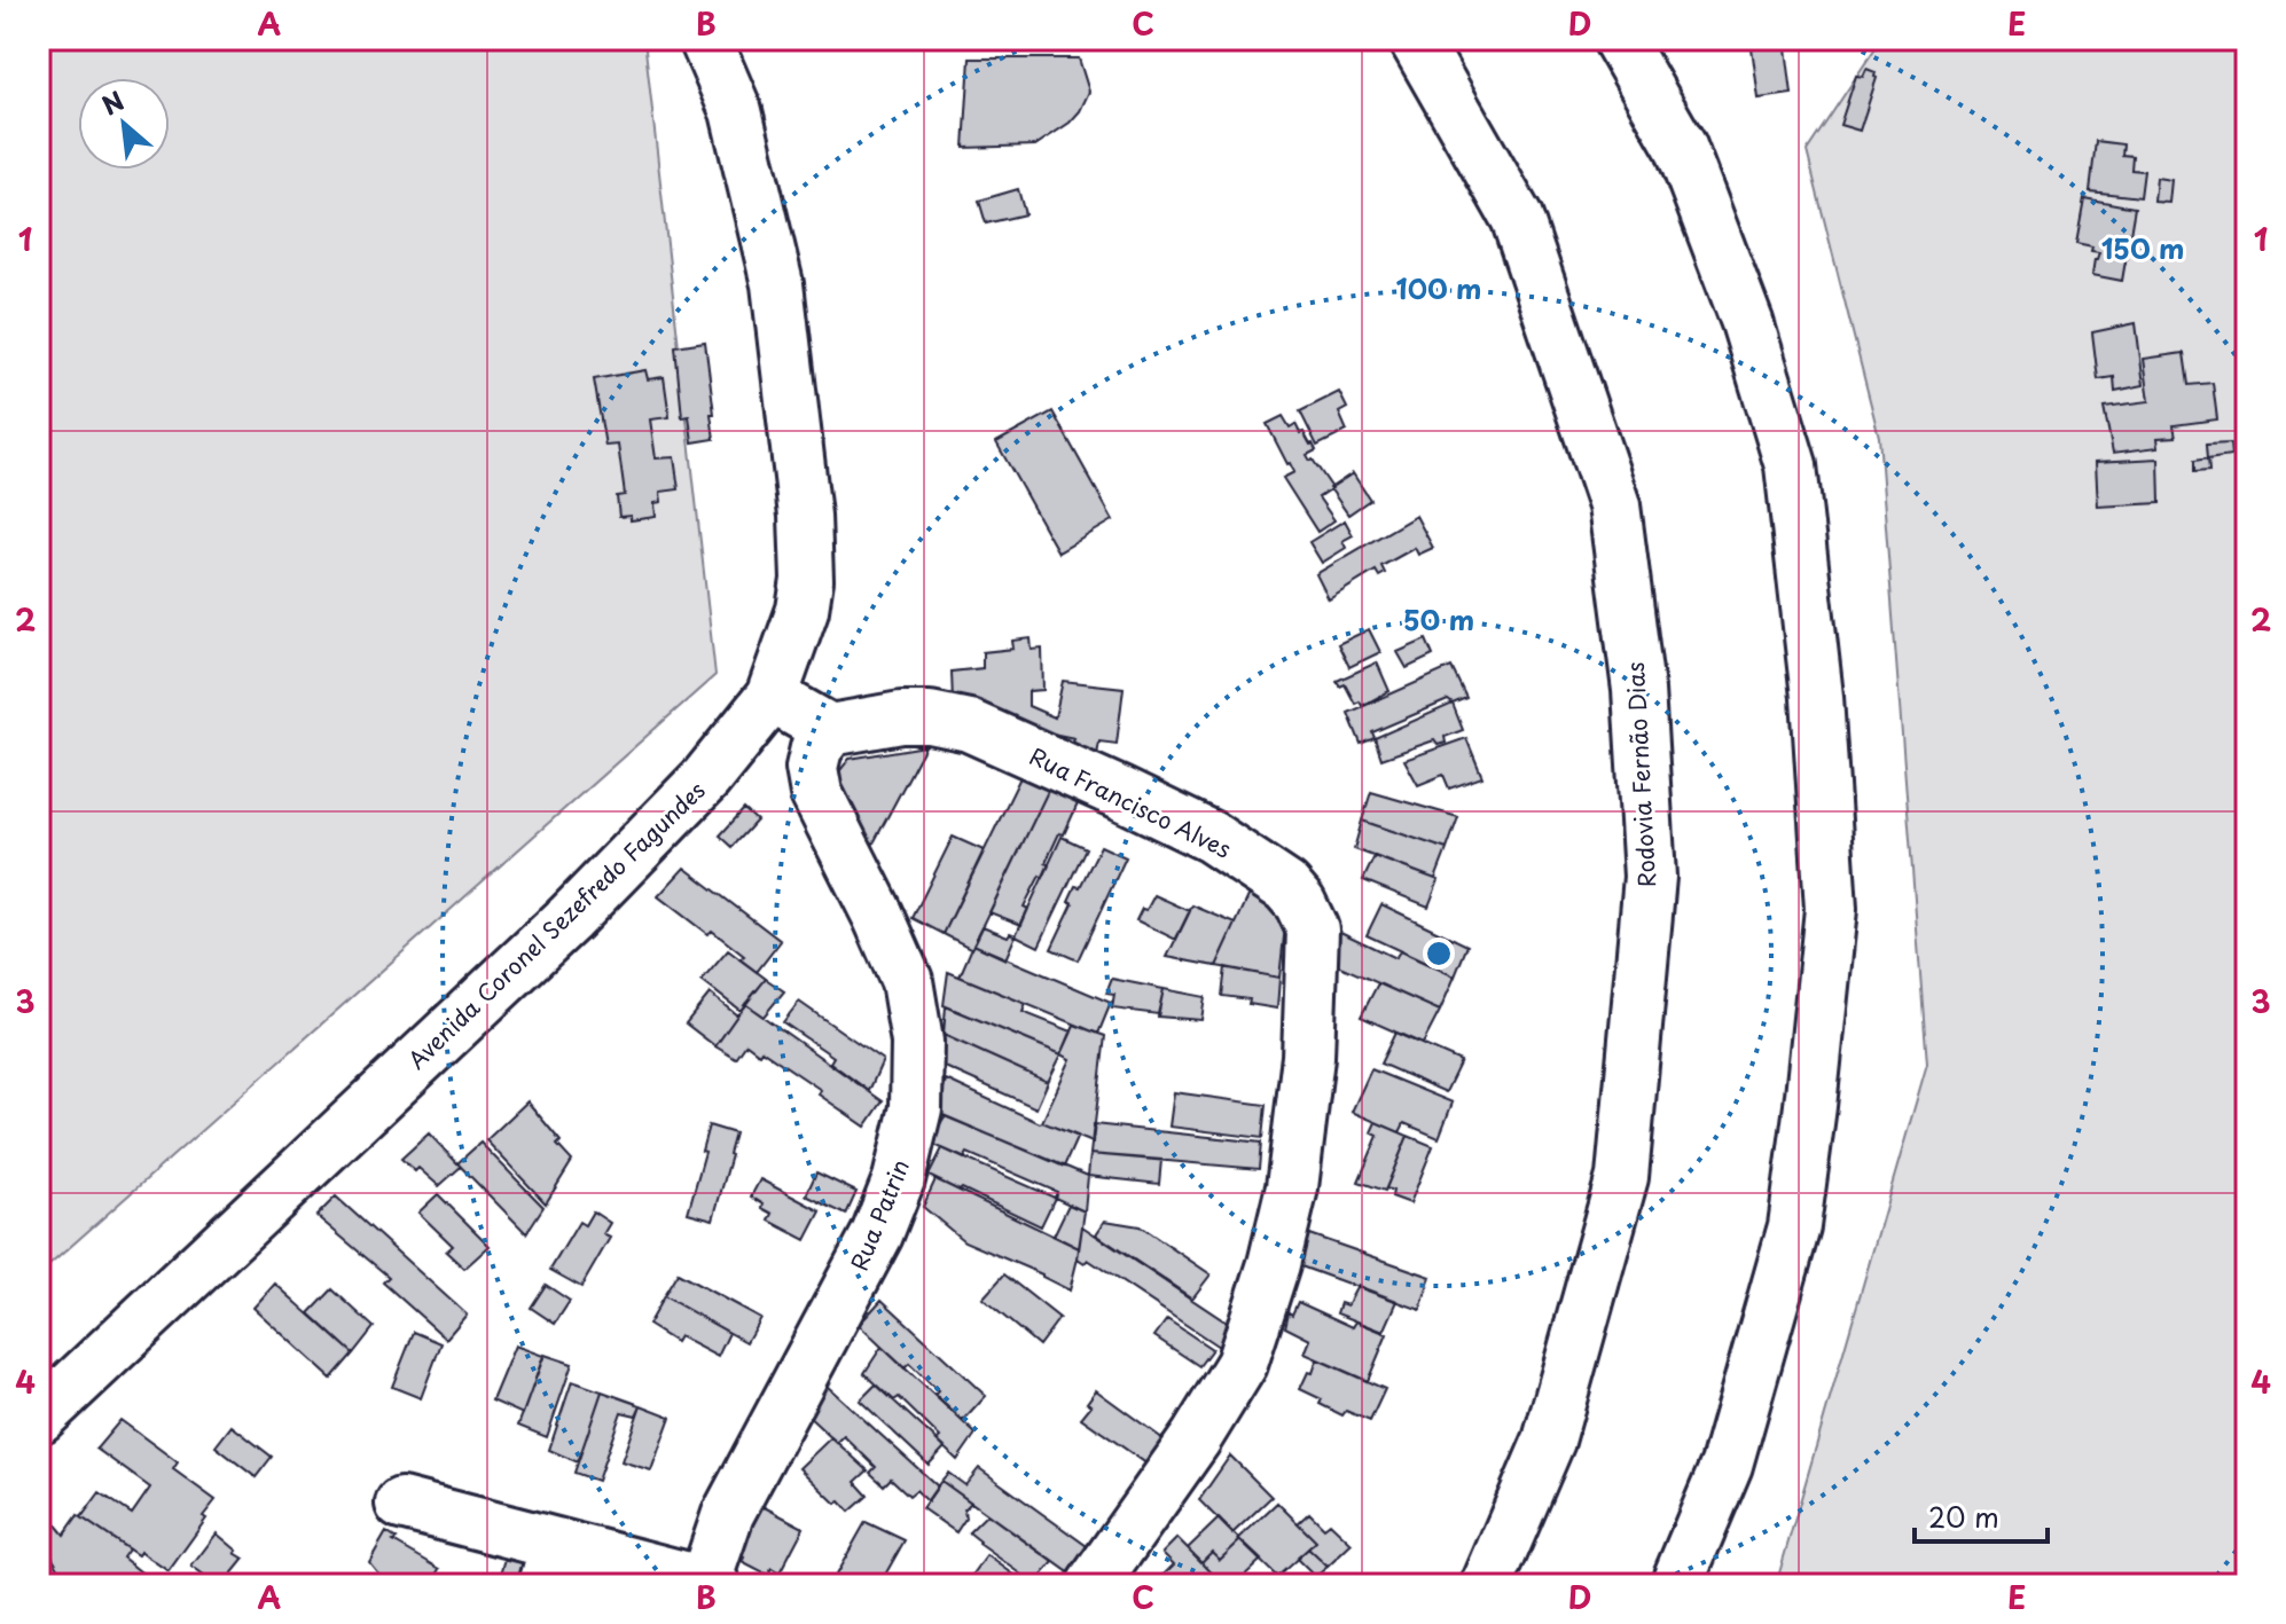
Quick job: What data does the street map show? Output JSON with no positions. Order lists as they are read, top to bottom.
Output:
{
  "streets": {
    "main road": [
      "Rodovia Fernão Dias",
      "Rua Francisco Alves",
      "Avenida Coronel Sezefredo Fagundes",
      "Rua Patrin"
    ]
  },
  "crossings": [
    ["Rua Francisco Alves", "Rua Patrin"]
  ],
  "scale_bar": "20 m",
  "north": "top left",
  "grid": {
    "columns": [
      "A",
      "B",
      "C",
      "D",
      "E"
    ],
    "rows": [
      "1",
      "2",
      "3",
      "4"
    ]
  },
  "rings": ["150 m", "100 m", "50 m"]
}
